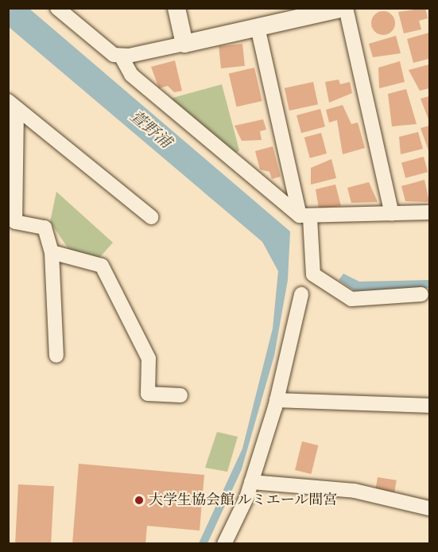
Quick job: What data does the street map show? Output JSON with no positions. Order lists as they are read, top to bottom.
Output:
{
  "water": ["萱野浦"],
  "places": ["大学生協会館 ルミエール間宮"]
}
